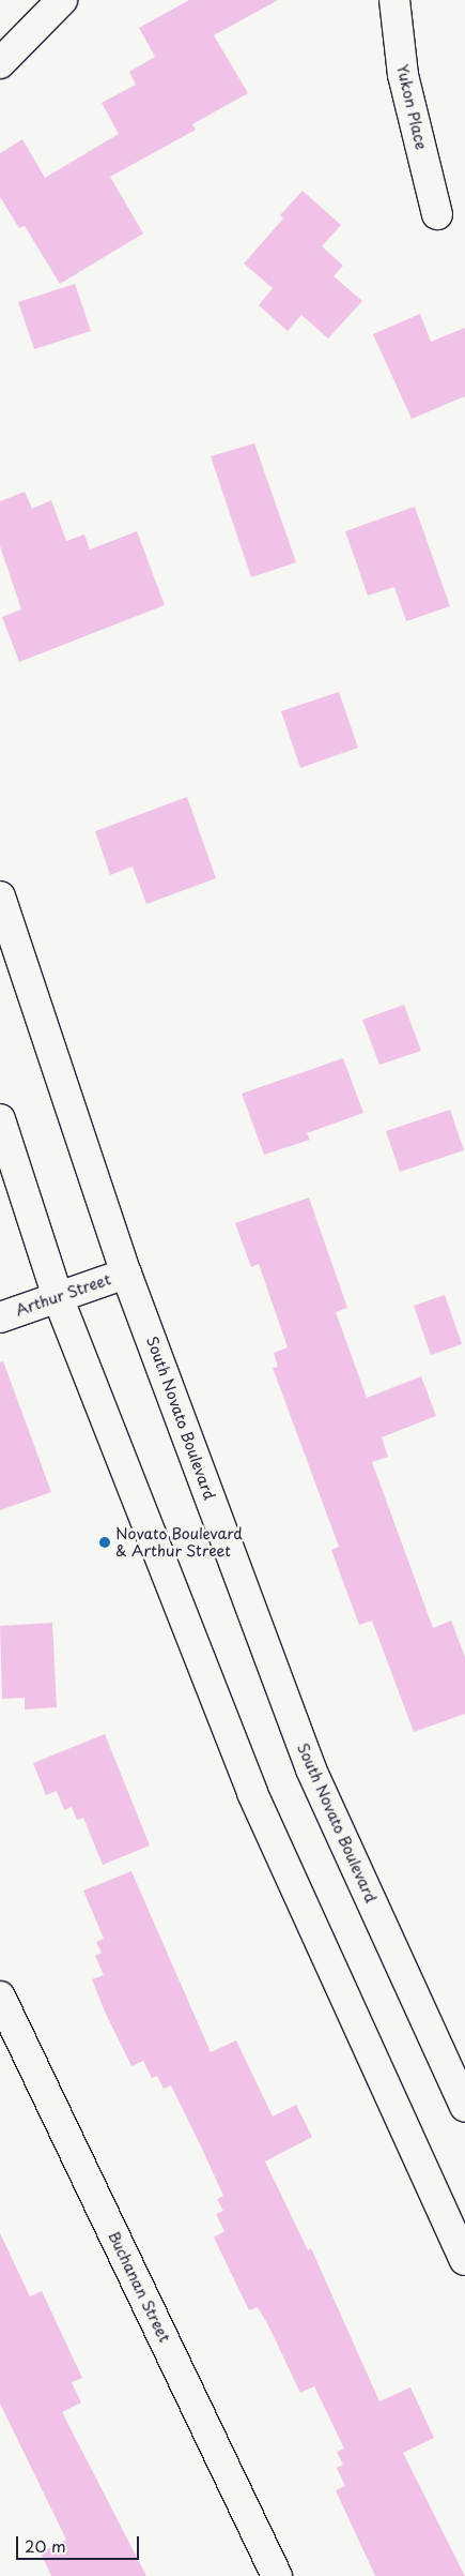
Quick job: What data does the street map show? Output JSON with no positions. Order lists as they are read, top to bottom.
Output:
{
  "streets": {
    "main road": [
      "Yukon Place",
      "Arthur Street",
      "South Novato Boulevard",
      "Buchanan Street"
    ]
  },
  "crossings": [
    ["Arthur Street", "South Novato Boulevard"]
  ],
  "places": ["Novato Boulevard & Arthur Street"],
  "scale_bar": "20 m"
}
